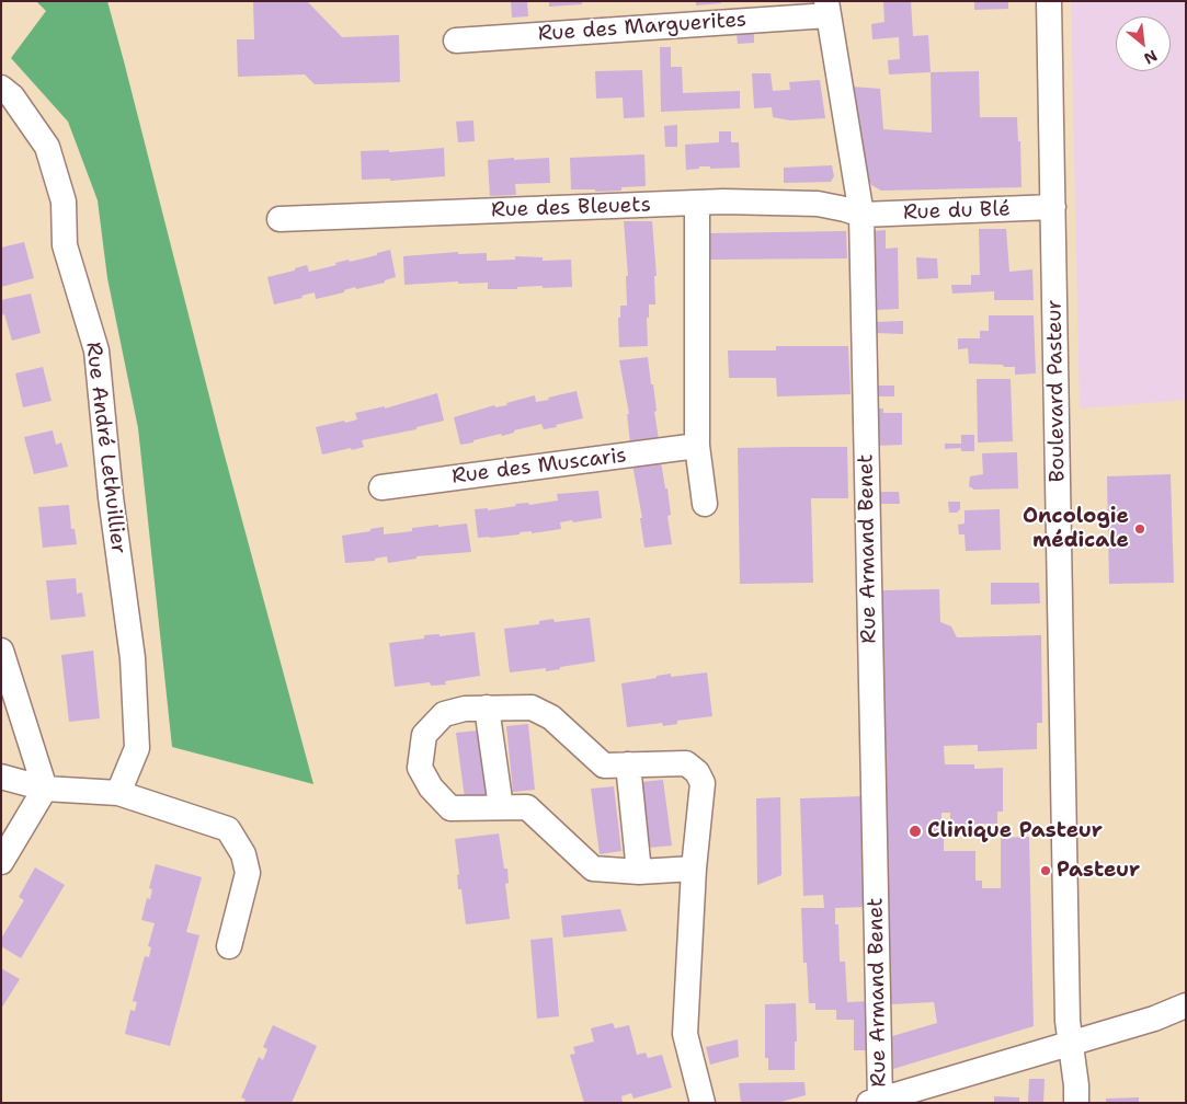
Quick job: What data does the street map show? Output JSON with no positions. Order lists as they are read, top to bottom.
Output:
{
  "streets": {
    "street": [
      "Rue des Marguerites",
      "Rue des Bleuets",
      "Rue du Blé",
      "Boulevard Pasteur",
      "Rue André Lethuillier",
      "Rue des Muscaris",
      "Rue Armand Benet"
    ]
  },
  "crossings": [
    ["Rue des Marguerites", "Rue Armand Benet"],
    ["Rue des Bleuets", "Rue du Blé"],
    ["Rue des Bleuets", "Rue Armand Benet"],
    ["Rue du Blé", "Boulevard Pasteur"],
    ["Rue du Blé", "Rue Armand Benet"]
  ],
  "places": ["Oncologie médicale", "Clinique Pasteur", "Pasteur"],
  "north": "bottom right"
}
